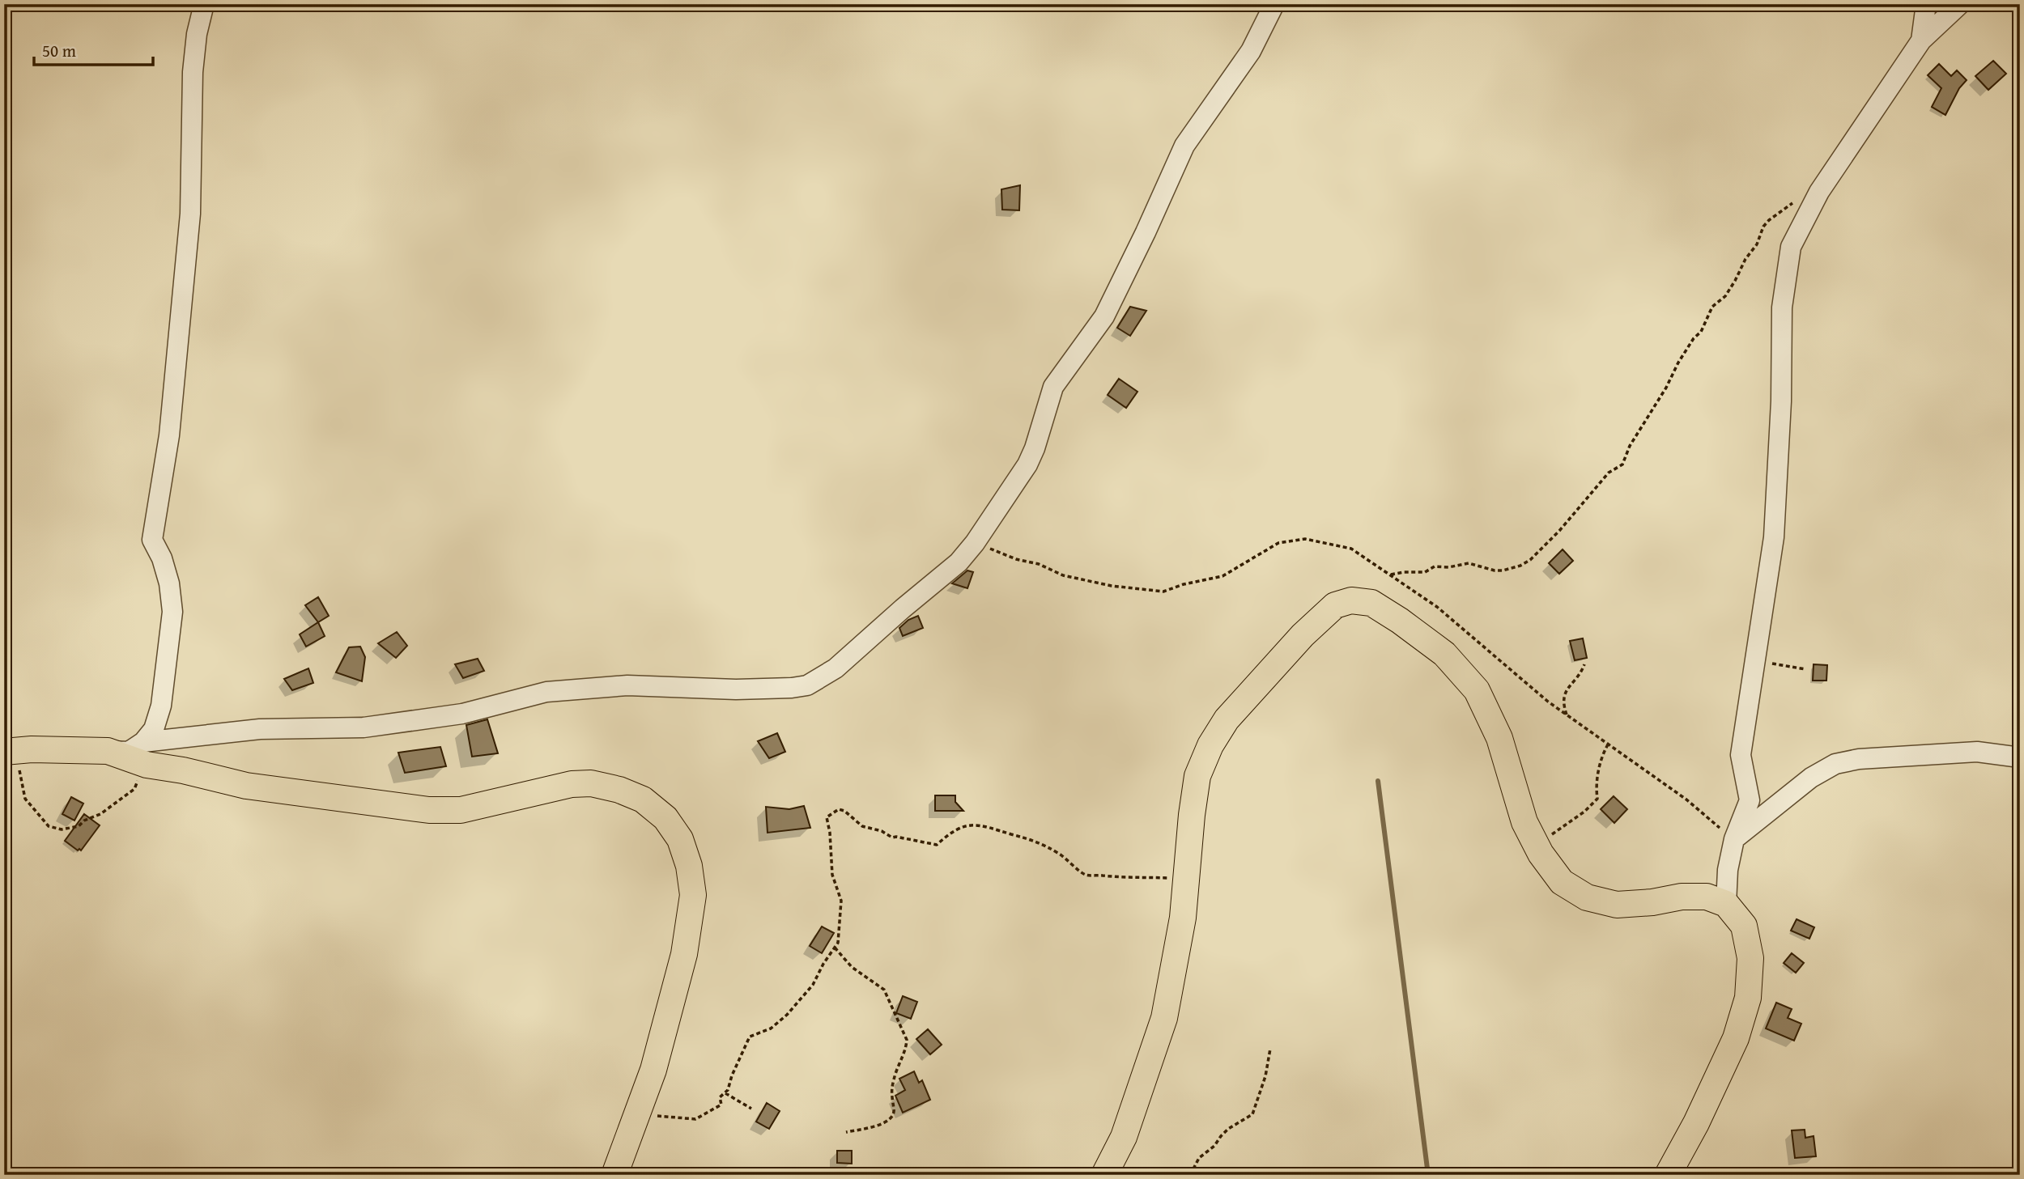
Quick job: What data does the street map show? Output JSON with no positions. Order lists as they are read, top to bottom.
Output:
{
  "scale_bar": "50 m"
}
